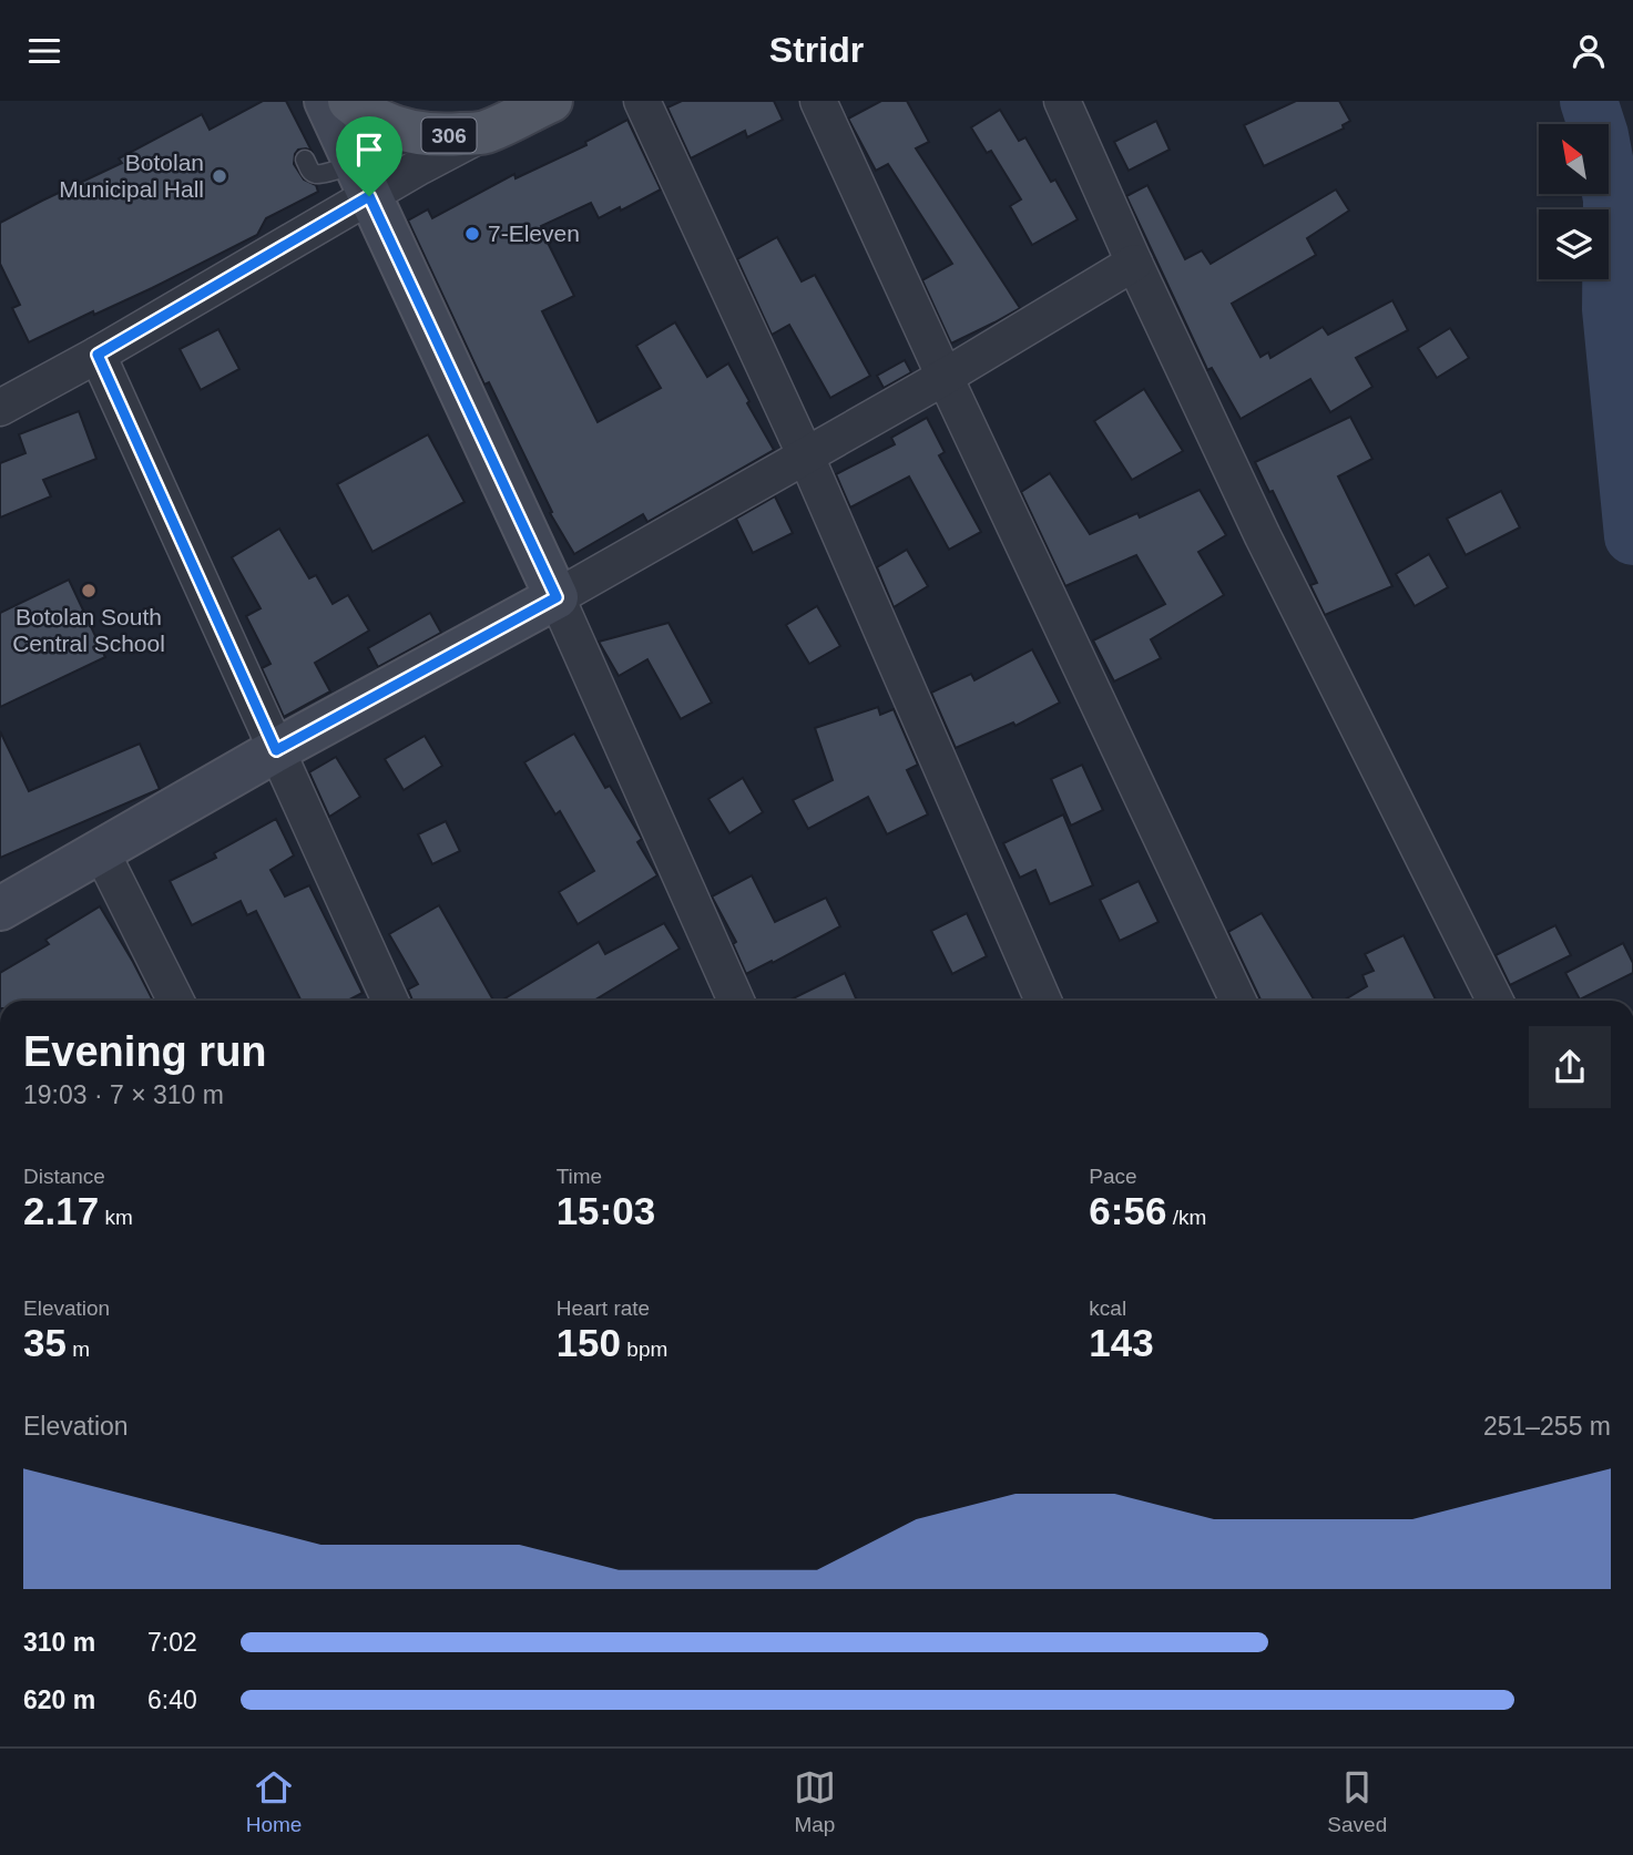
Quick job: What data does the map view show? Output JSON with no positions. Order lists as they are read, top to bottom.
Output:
{
  "streets": {
    "main road": ["306"]
  },
  "places": ["Botolan Municipal Hall", "7-Eleven", "Botolan South Central School"],
  "north": "top left",
  "page": {
    "header": "Stridr",
    "heading": ["Evening run", "19:03 · 7 × 310 m"],
    "stats": [
      ["Distance", "2.17 km"],
      ["Time", "15:03"],
      ["Pace", "6:56 /km"],
      ["Elevation", "35 m"],
      ["Heart rate", "150 bpm"],
      ["kcal", "143"]
    ],
    "chart": ["Elevation", "251–255 m"],
    "list": [
      {
        "name": "310 m",
        "note": "7:02"
      },
      {
        "name": "620 m",
        "note": "6:40"
      }
    ],
    "tabs": ["Home", "Map", "Saved"]
  }
}
